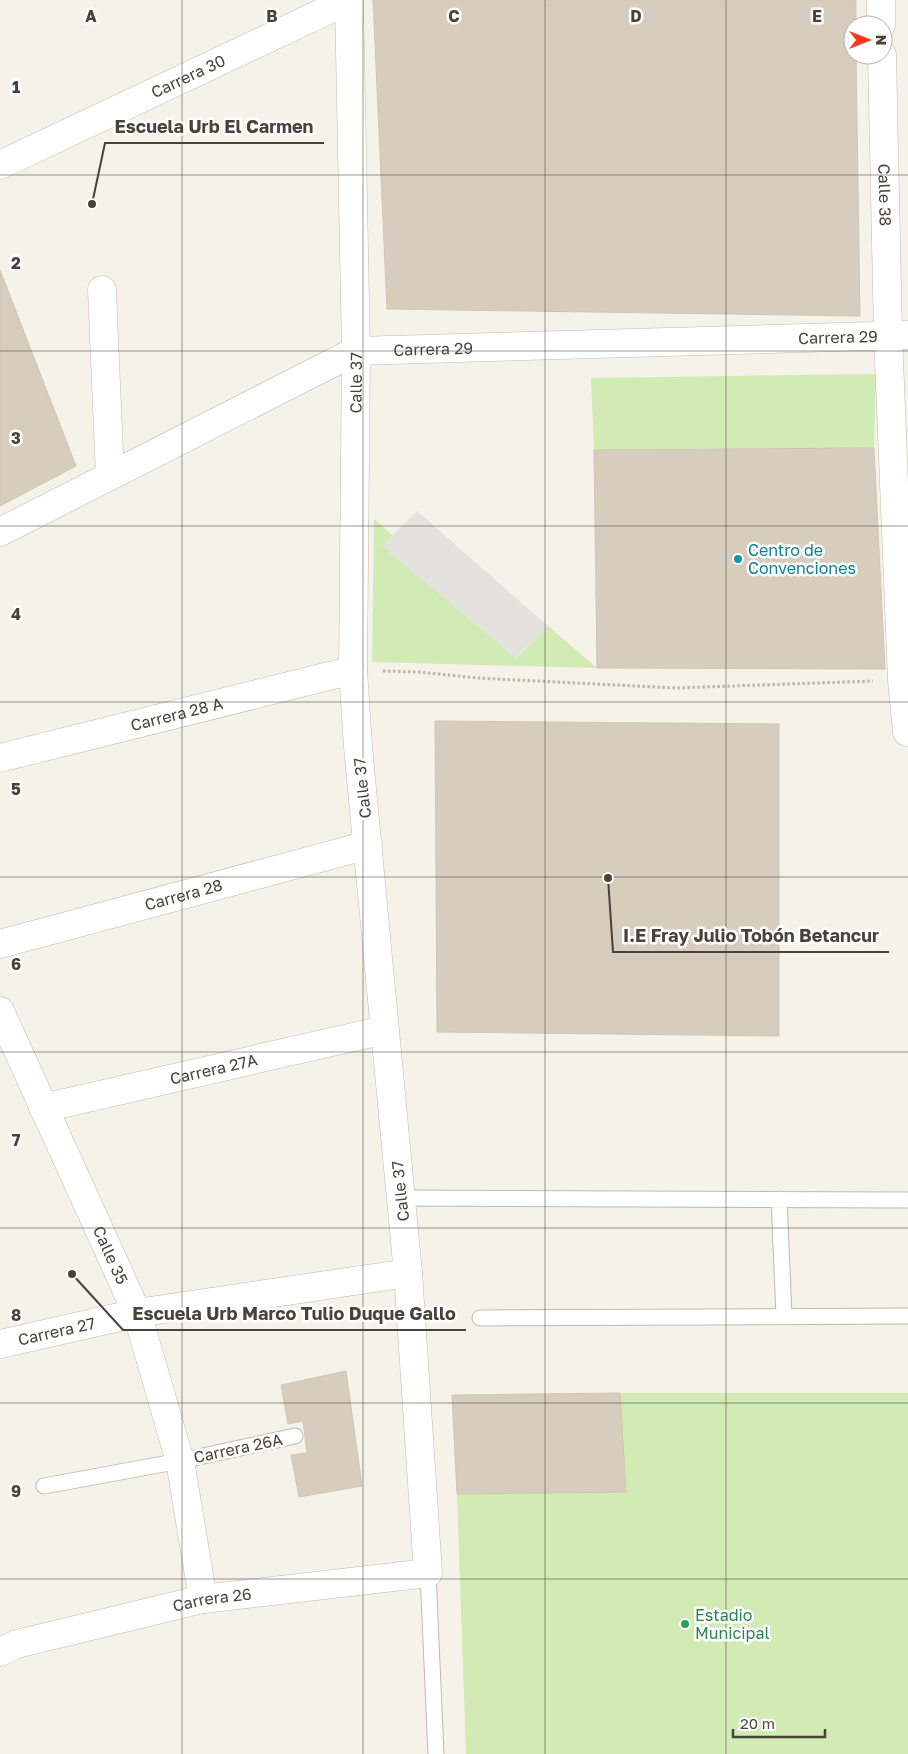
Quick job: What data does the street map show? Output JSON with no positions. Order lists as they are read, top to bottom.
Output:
{
  "streets": {
    "street": [
      "Carrera 30",
      "Calle 38",
      "Carrera 29",
      "Calle 37",
      "Carrera 28 A",
      "Carrera 28",
      "Carrera 27A",
      "Calle 35",
      "Carrera 27",
      "Carrera 26"
    ],
    "lane": ["Carrera 26A"]
  },
  "crossings": [
    ["Carrera 30", "Calle 37"],
    ["Calle 38", "Carrera 29"],
    ["Carrera 29", "Calle 37"],
    ["Calle 37", "Carrera 28 A"],
    ["Calle 37", "Carrera 28"],
    ["Calle 37", "Carrera 27A"],
    ["Calle 37", "Carrera 27"],
    ["Calle 37", "Carrera 26"],
    ["Carrera 27A", "Calle 35"],
    ["Calle 35", "Carrera 27"],
    ["Calle 35", "Carrera 26A"],
    ["Calle 35", "Carrera 26"]
  ],
  "places": [
    "Escuela Urb El Carmen",
    "Centro de Convenciones",
    "I.E Fray Julio Tobón Betancur",
    "Escuela Urb Marco Tulio Duque Gallo",
    "Estadio Municipal"
  ],
  "scale_bar": "20 m",
  "north": "right",
  "grid": {
    "columns": [
      "A",
      "B",
      "C",
      "D",
      "E"
    ],
    "rows": [
      "1",
      "2",
      "3",
      "4",
      "5",
      "6",
      "7",
      "8",
      "9"
    ]
  }
}
